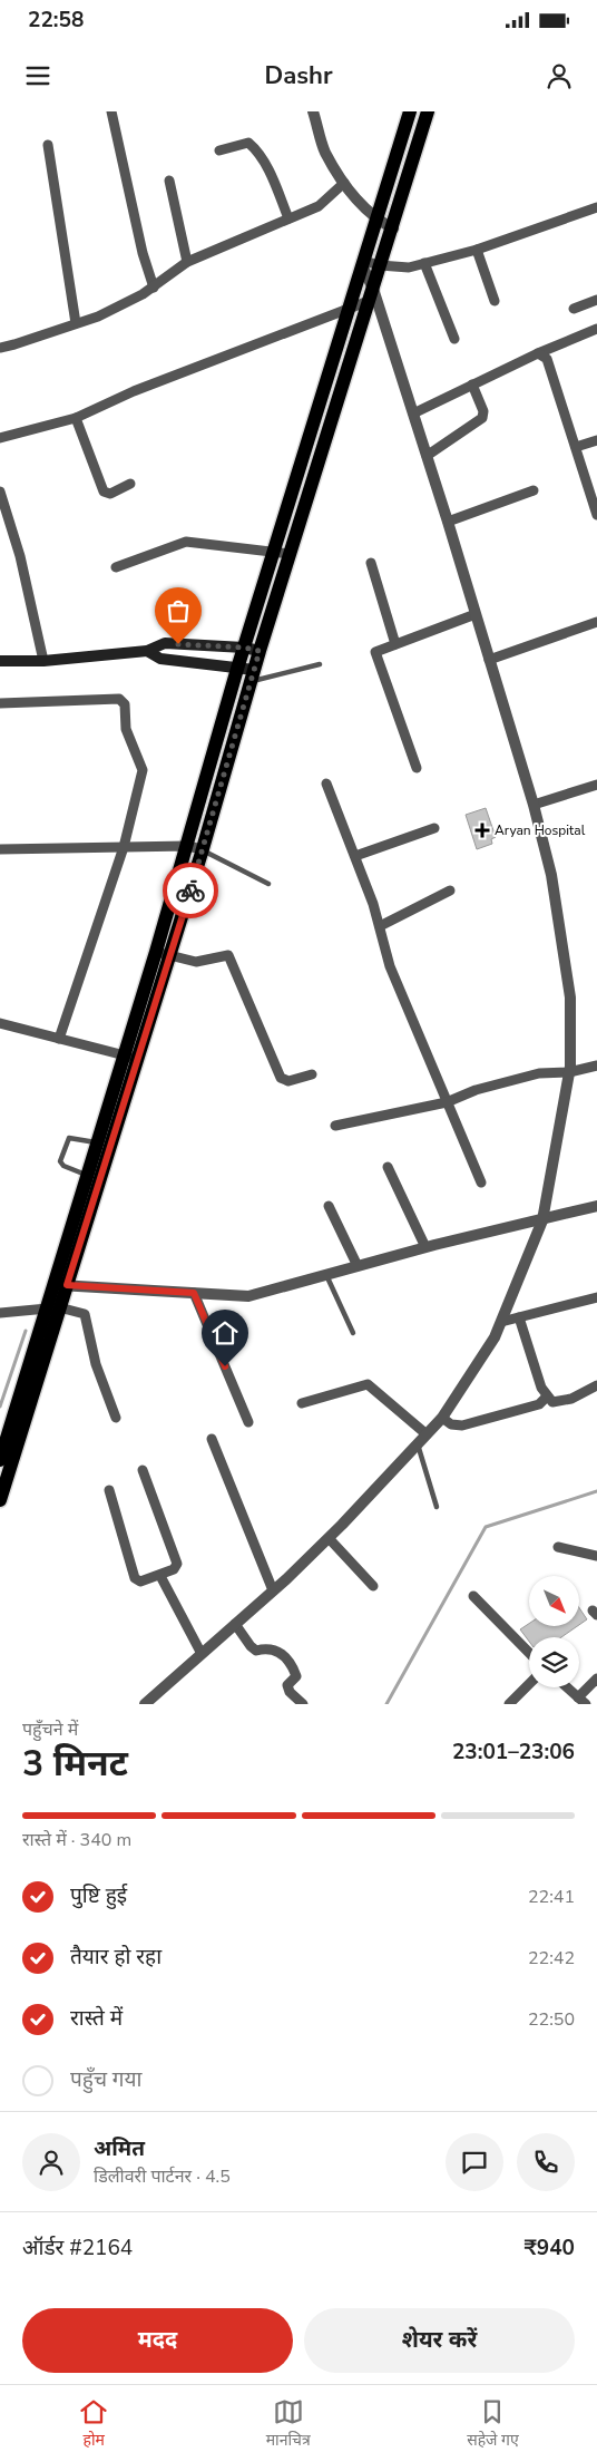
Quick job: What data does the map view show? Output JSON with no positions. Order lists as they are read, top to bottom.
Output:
{
  "places": {
    "health": ["Aryan Hospital"]
  },
  "north": "bottom right",
  "page": {
    "status": "22:58",
    "header": "Dashr",
    "heading": ["3 मिनट", "पहुँचने में", "23:01–23:06"],
    "panel": [
      "अमित",
      "डिलीवरी पार्टनर · 4.5",
      "ऑर्डर #2164",
      "₹940"
    ],
    "bar": "रास्ते में · 340 m",
    "list": [
      ["पुष्टि हुई", "22:41"],
      ["तैयार हो रहा", "22:42"],
      ["रास्ते में", "22:50"],
      "पहुँच गया"
    ],
    "buttons": ["मदद", "शेयर करें"],
    "tabs": ["होम", "मानचित्र", "सहेजे गए"]
  }
}
